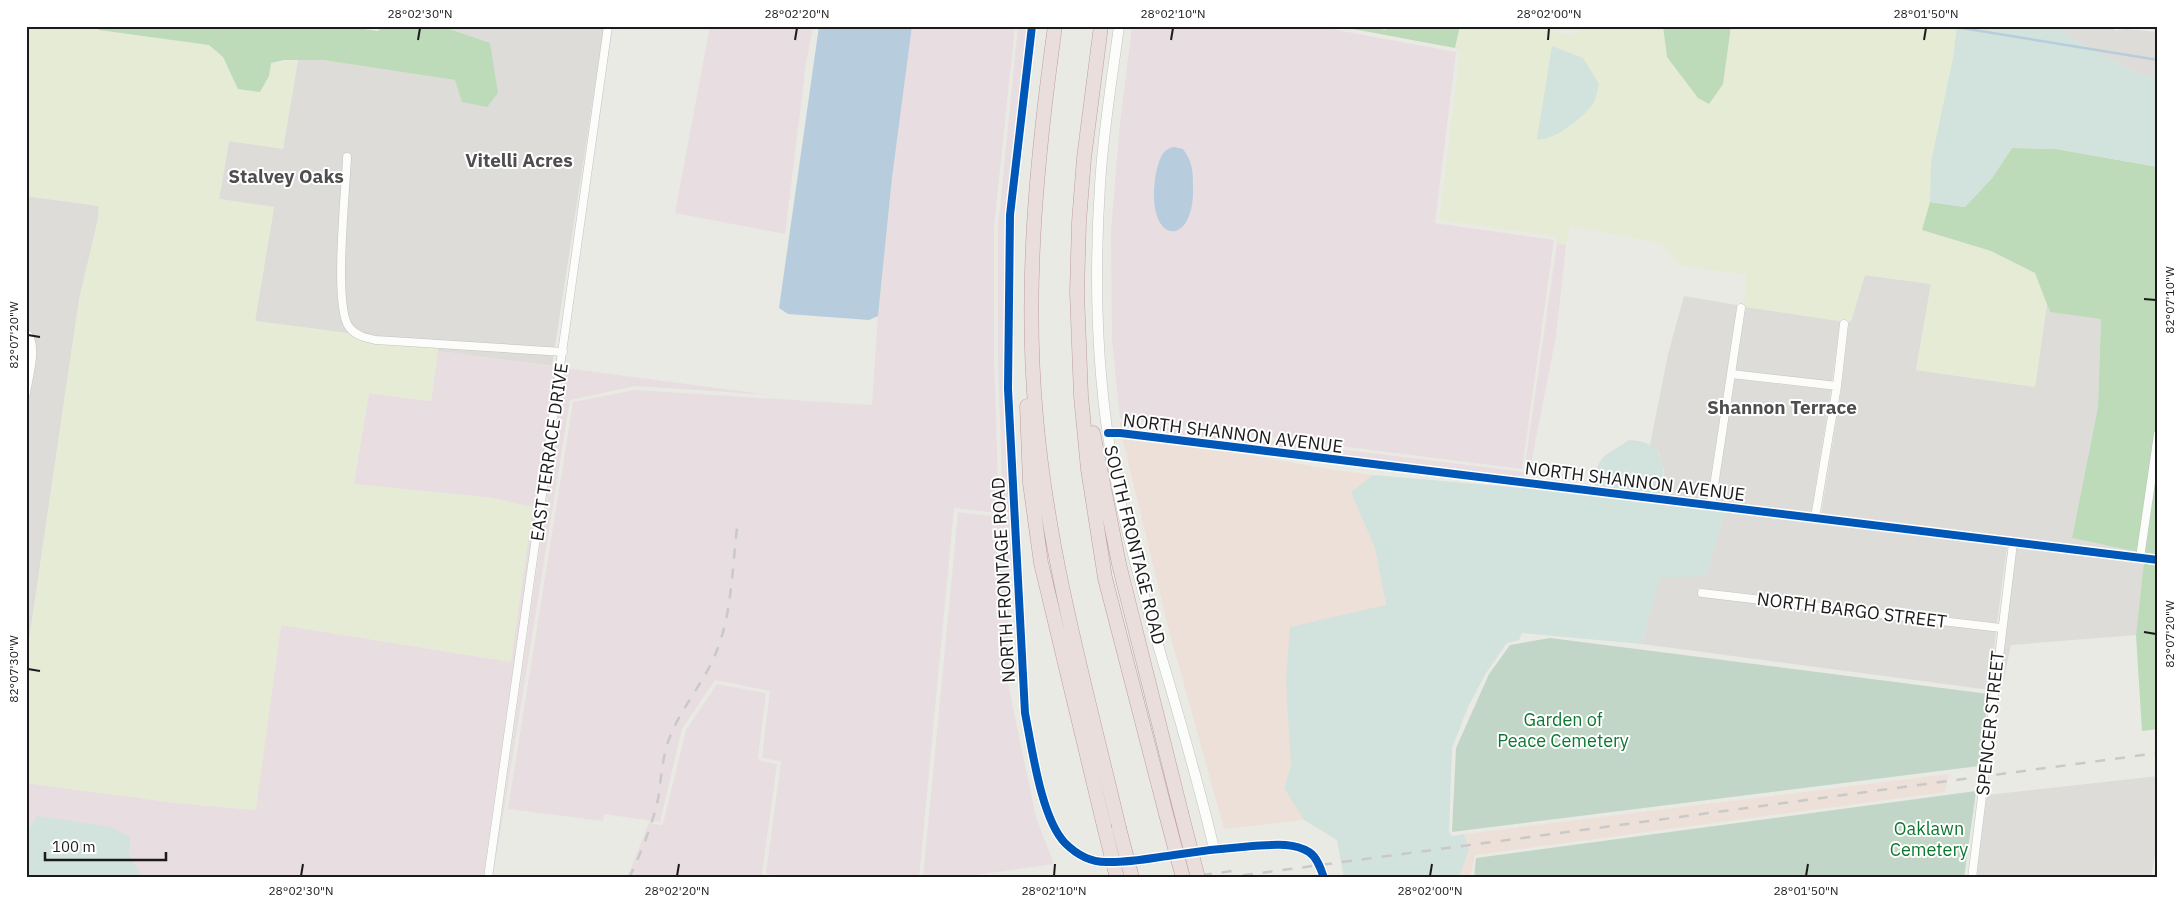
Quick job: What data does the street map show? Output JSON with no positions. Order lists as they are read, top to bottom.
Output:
{
  "streets": {
    "street": [
      "NORTH SHANNON AVENUE",
      "EAST TERRACE DRIVE",
      "SOUTH FRONTAGE ROAD",
      "NORTH FRONTAGE ROAD",
      "NORTH BARGO STREET",
      "SPENCER STREET"
    ]
  },
  "crossings": [
    ["NORTH SHANNON AVENUE", "SOUTH FRONTAGE ROAD"],
    ["NORTH SHANNON AVENUE", "SPENCER STREET"],
    ["SOUTH FRONTAGE ROAD", "NORTH FRONTAGE ROAD"],
    ["NORTH BARGO STREET", "SPENCER STREET"]
  ],
  "districts": ["Vitelli Acres", "Stalvey Oaks", "Shannon Terrace"],
  "parks": ["Garden of Peace Cemetery", "Oaklawn Cemetery"],
  "scale_bar": "100 m",
  "coordinates": [
    "28°02'30\"N",
    "28°02'20\"N",
    "28°02'10\"N",
    "28°02'00\"N",
    "28°01'50\"N",
    "82°07'10\"W",
    "82°07'20\"W",
    "82°07'30\"W"
  ]
}
